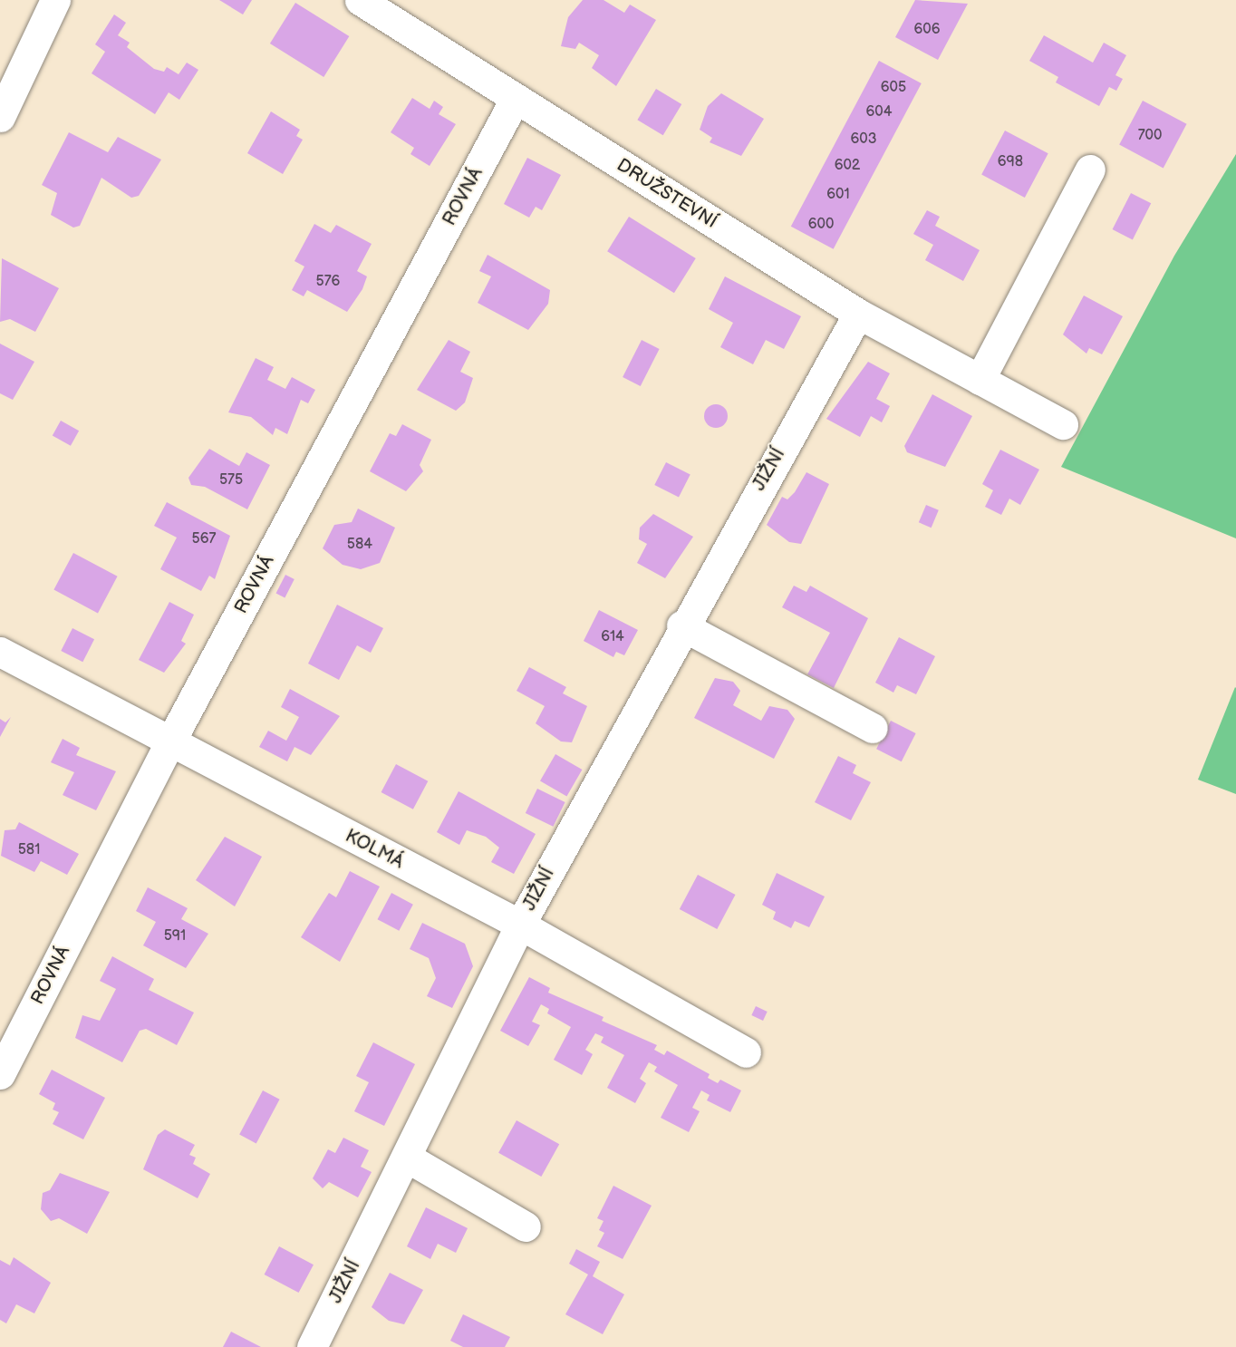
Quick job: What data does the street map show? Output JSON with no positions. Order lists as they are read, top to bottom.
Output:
{
  "streets": {
    "street": [
      "DRUŽSTEVNÍ",
      "ROVNÁ",
      "JIŽNÍ",
      "KOLMÁ"
    ]
  },
  "crossings": [
    ["DRUŽSTEVNÍ", "ROVNÁ"],
    ["DRUŽSTEVNÍ", "JIŽNÍ"],
    ["ROVNÁ", "KOLMÁ"],
    ["JIŽNÍ", "KOLMÁ"]
  ],
  "house_numbers": [
    "606",
    "605",
    "604",
    "700",
    "603",
    "698",
    "602",
    "601",
    "600",
    "576",
    "575",
    "567",
    "584",
    "614",
    "581",
    "591"
  ]
}
